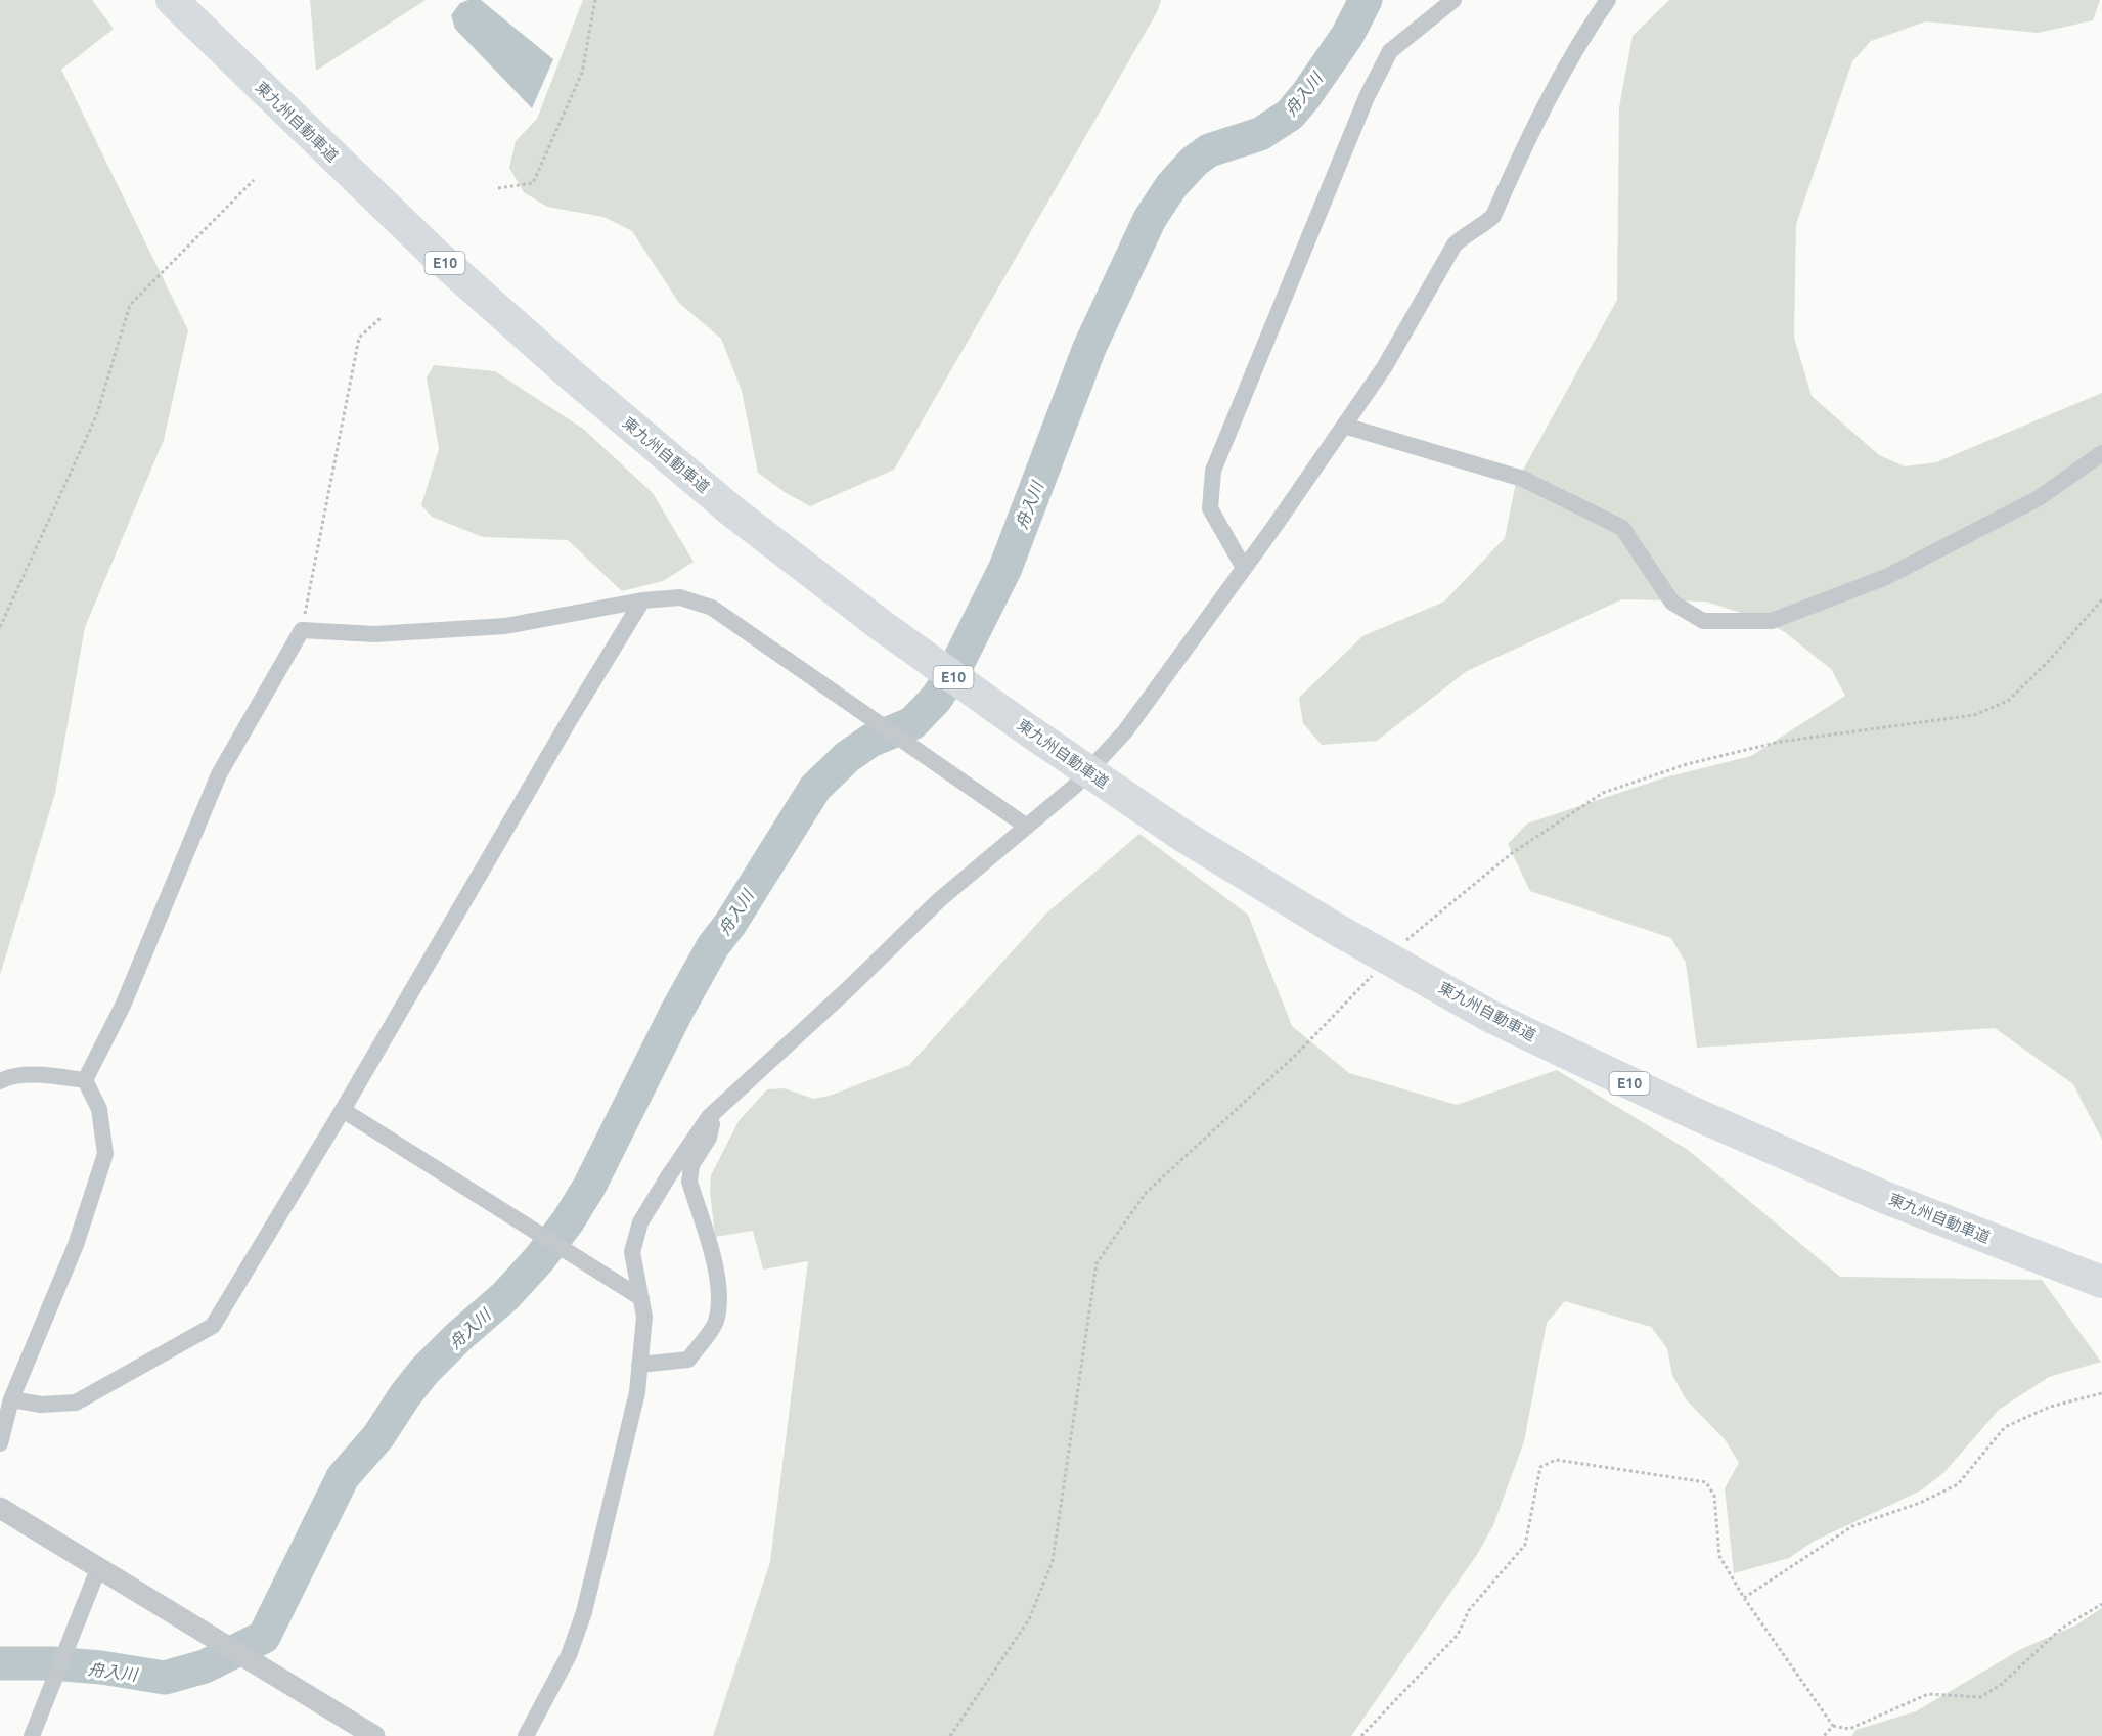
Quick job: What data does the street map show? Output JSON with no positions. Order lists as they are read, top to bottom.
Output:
{
  "streets": {
    "highway": ["東九州自動車道", "E10"]
  },
  "water": ["舟入川"]
}
